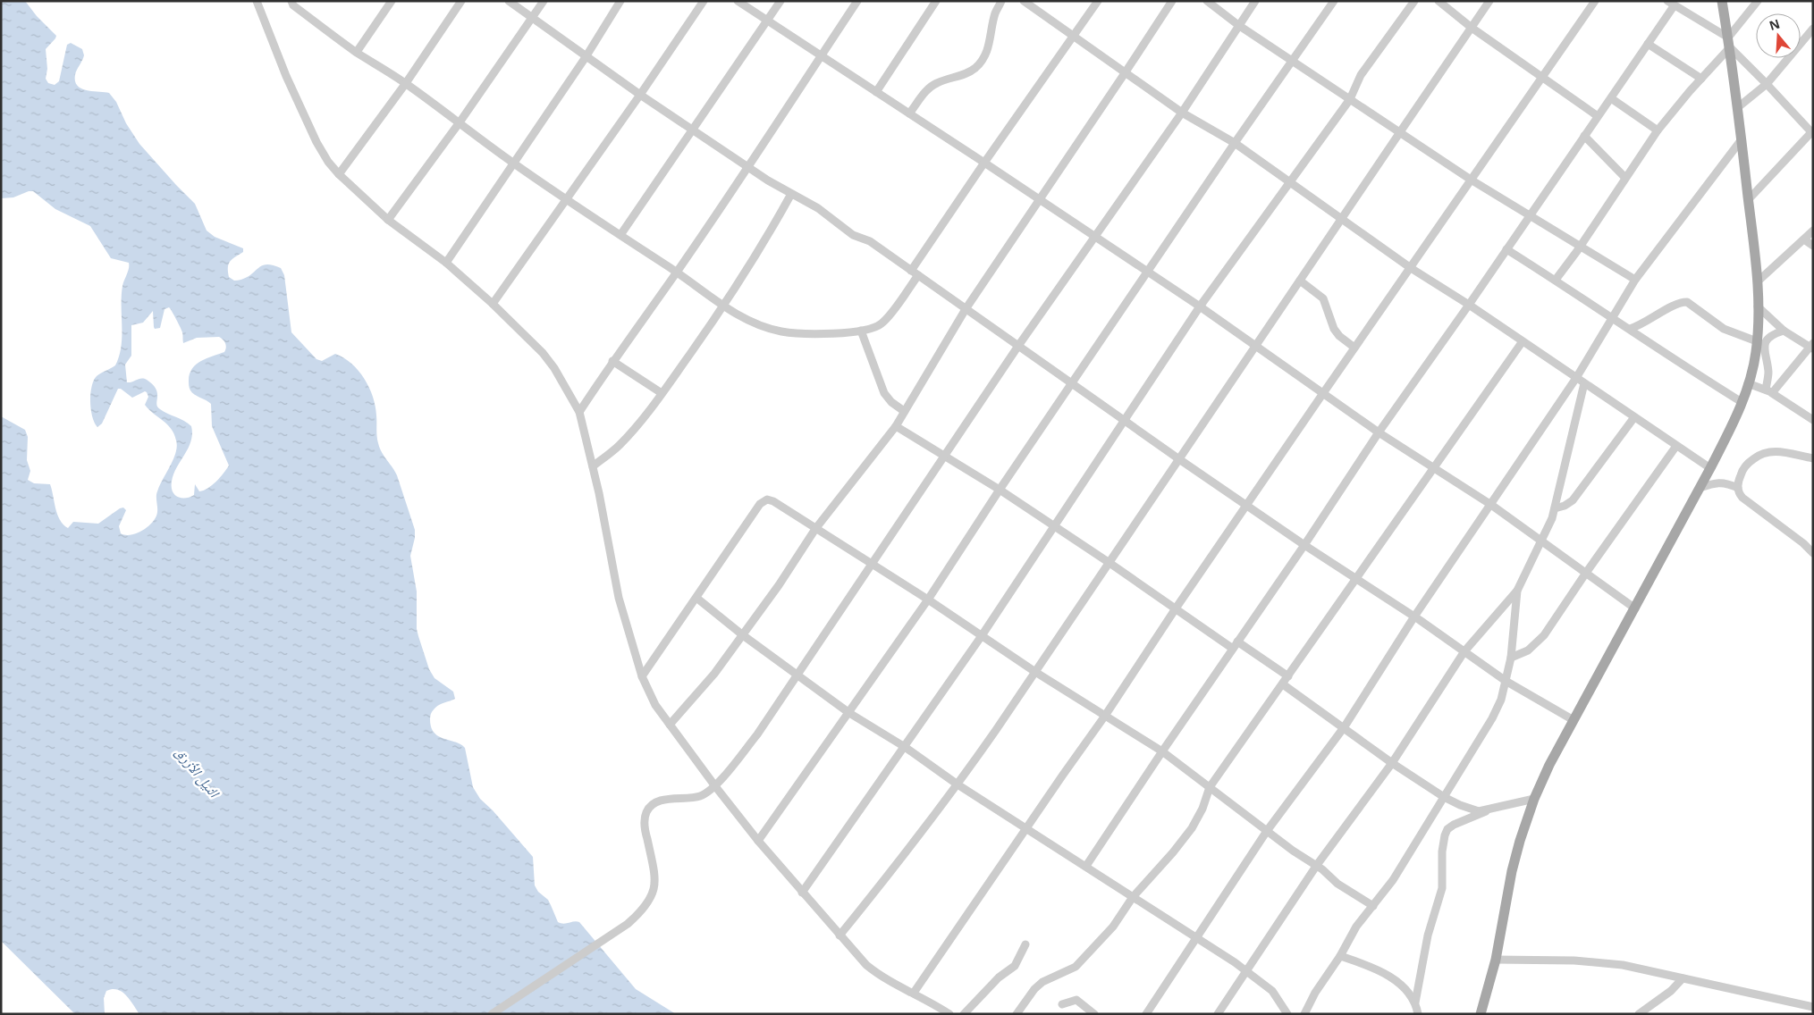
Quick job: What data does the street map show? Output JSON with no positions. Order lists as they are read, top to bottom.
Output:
{
  "water": ["النيل الأزرق"],
  "north": "top"
}
